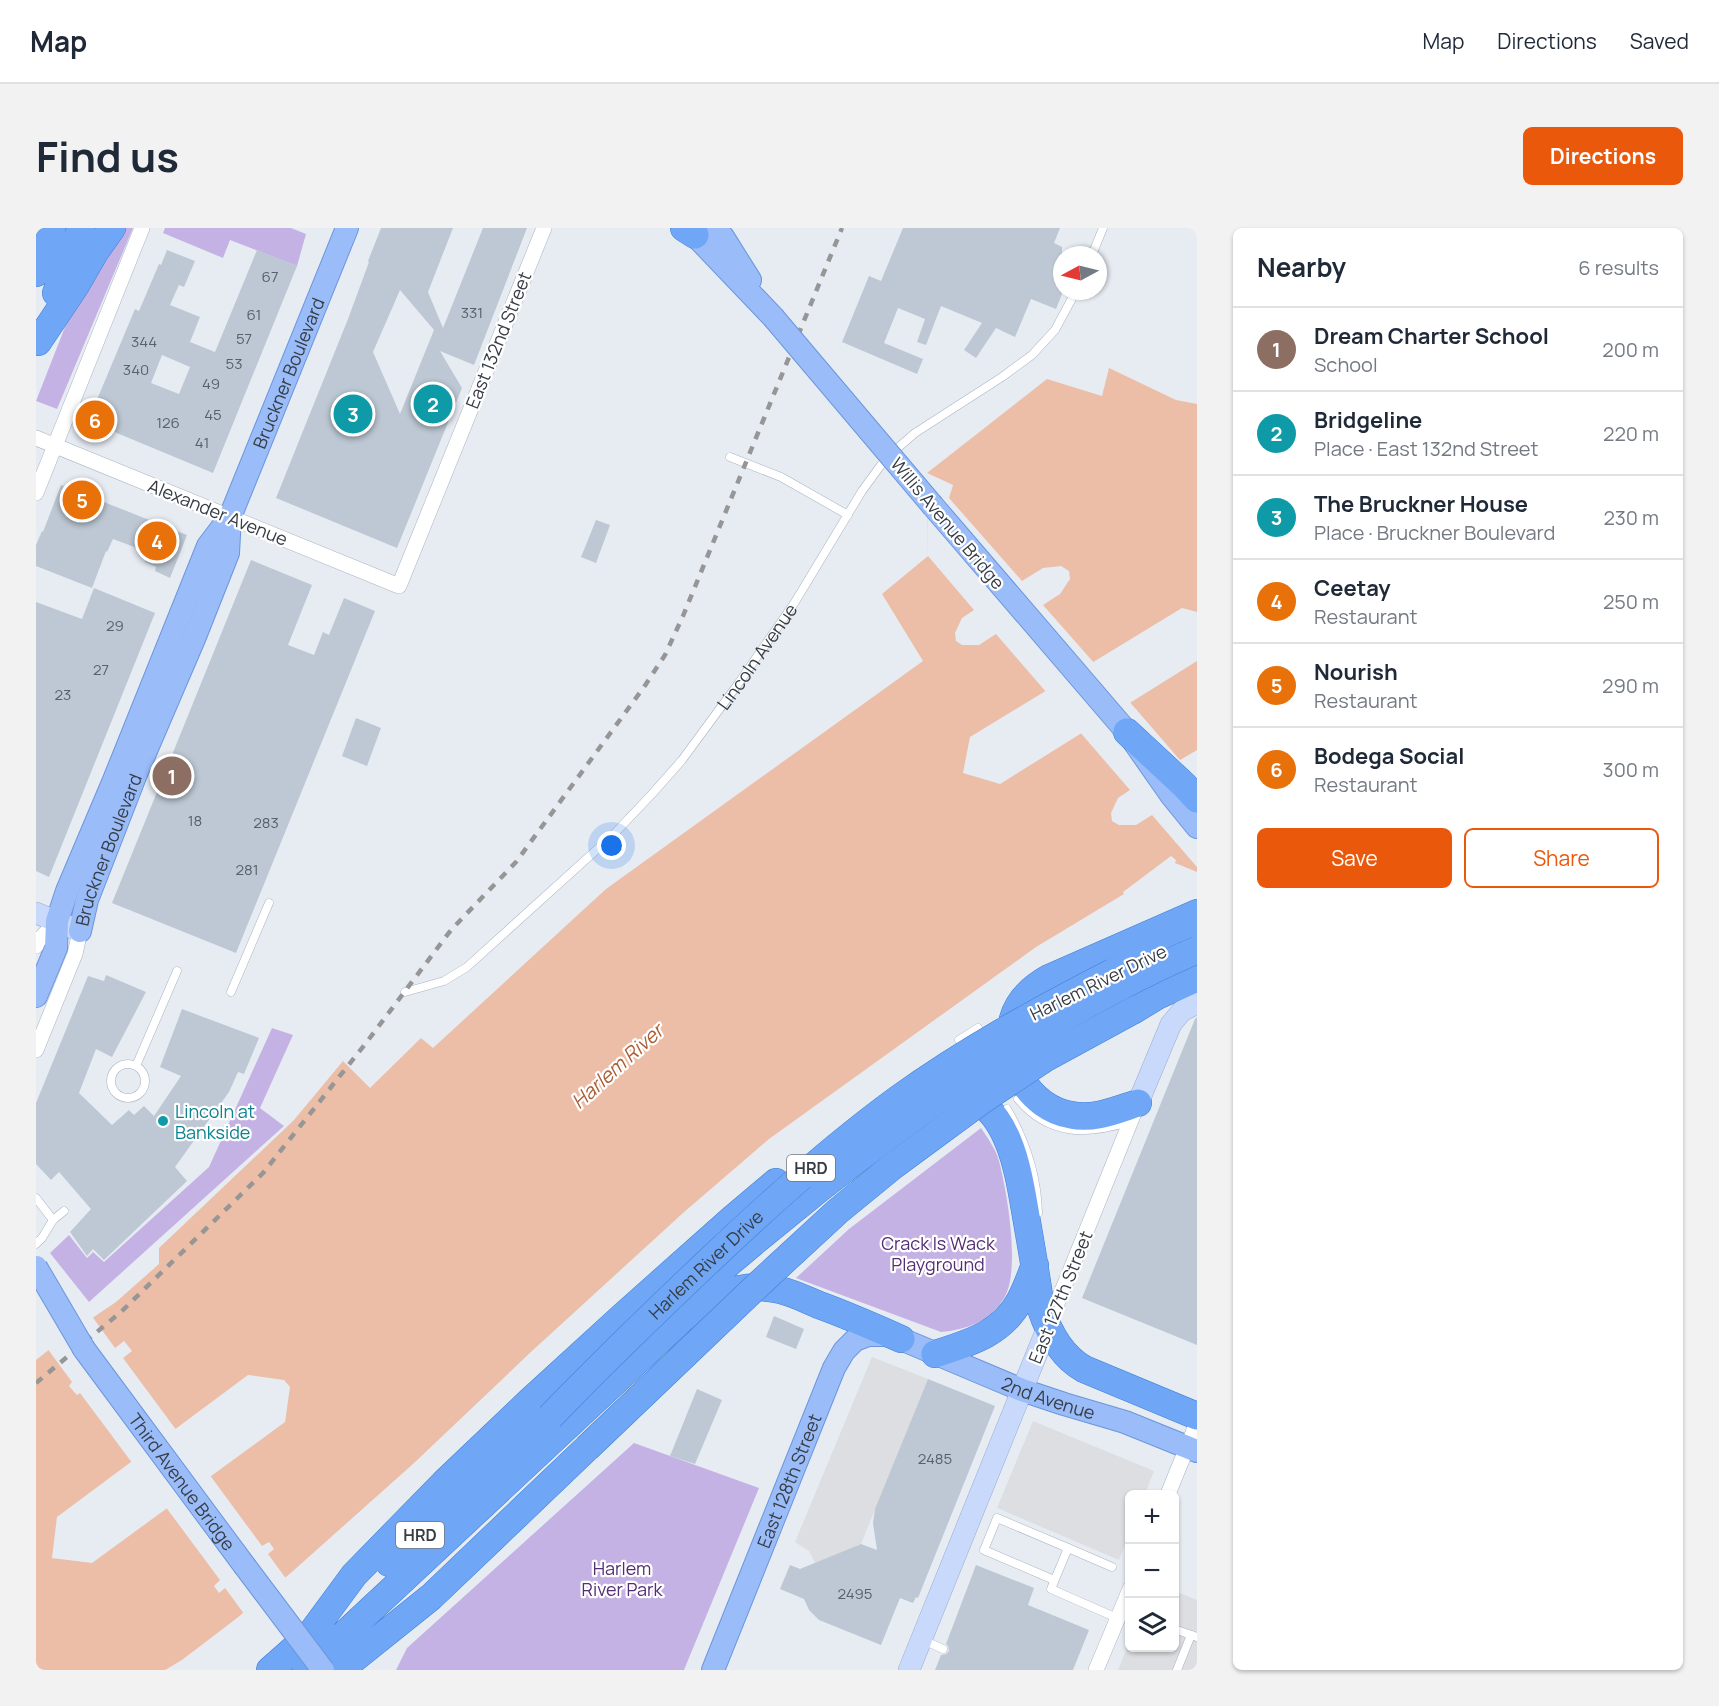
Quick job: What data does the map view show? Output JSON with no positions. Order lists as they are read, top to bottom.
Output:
{
  "streets": {
    "highway": ["Harlem River Drive", "HRD"],
    "main road": [
      "Bruckner Boulevard",
      "Willis Avenue Bridge",
      "East 127th Street",
      "2nd Avenue",
      "East 128th Street",
      "Third Avenue Bridge"
    ],
    "street": ["East 132nd Street", "Alexander Avenue"],
    "lane": ["Lincoln Avenue"]
  },
  "crossings": [
    ["East 132nd Street", "Alexander Avenue"],
    ["Bruckner Boulevard", "Alexander Avenue"],
    ["East 127th Street", "2nd Avenue"],
    ["2nd Avenue", "East 128th Street"]
  ],
  "water": ["Harlem River"],
  "parks": ["Crack Is Wack Playground", "Harlem River Park"],
  "places": ["Lincoln at Bankside"],
  "house_numbers": [
    "67",
    "331",
    "61",
    "57",
    "344",
    "53",
    "340",
    "49",
    "45",
    "126",
    "41",
    "29",
    "27",
    "23",
    "18",
    "283",
    "281",
    "2485",
    "2495"
  ],
  "north": "left",
  "page": {
    "header": "Map",
    "nav": ["Map", "Directions", "Saved"],
    "title": "Find us",
    "buttons": [
      "Directions",
      ["Save", "Share"]
    ],
    "heading": ["Nearby", "6 results"],
    "list": [
      {
        "mark": "1",
        "name": "Dream Charter School",
        "note": "School",
        "value": "200 m"
      },
      {
        "mark": "2",
        "name": "Bridgeline",
        "note": "Place · East 132nd Street",
        "value": "220 m"
      },
      {
        "mark": "3",
        "name": "The Bruckner House",
        "note": "Place · Bruckner Boulevard",
        "value": "230 m"
      },
      {
        "mark": "4",
        "name": "Ceetay",
        "note": "Restaurant",
        "value": "250 m"
      },
      {
        "mark": "5",
        "name": "Nourish",
        "note": "Restaurant",
        "value": "290 m"
      },
      {
        "mark": "6",
        "name": "Bodega Social",
        "note": "Restaurant",
        "value": "300 m"
      }
    ],
    "pins": [
      "2",
      "3",
      "6",
      "5",
      "4",
      "1"
    ],
    "map_buttons": ["+", "−"]
  }
}
